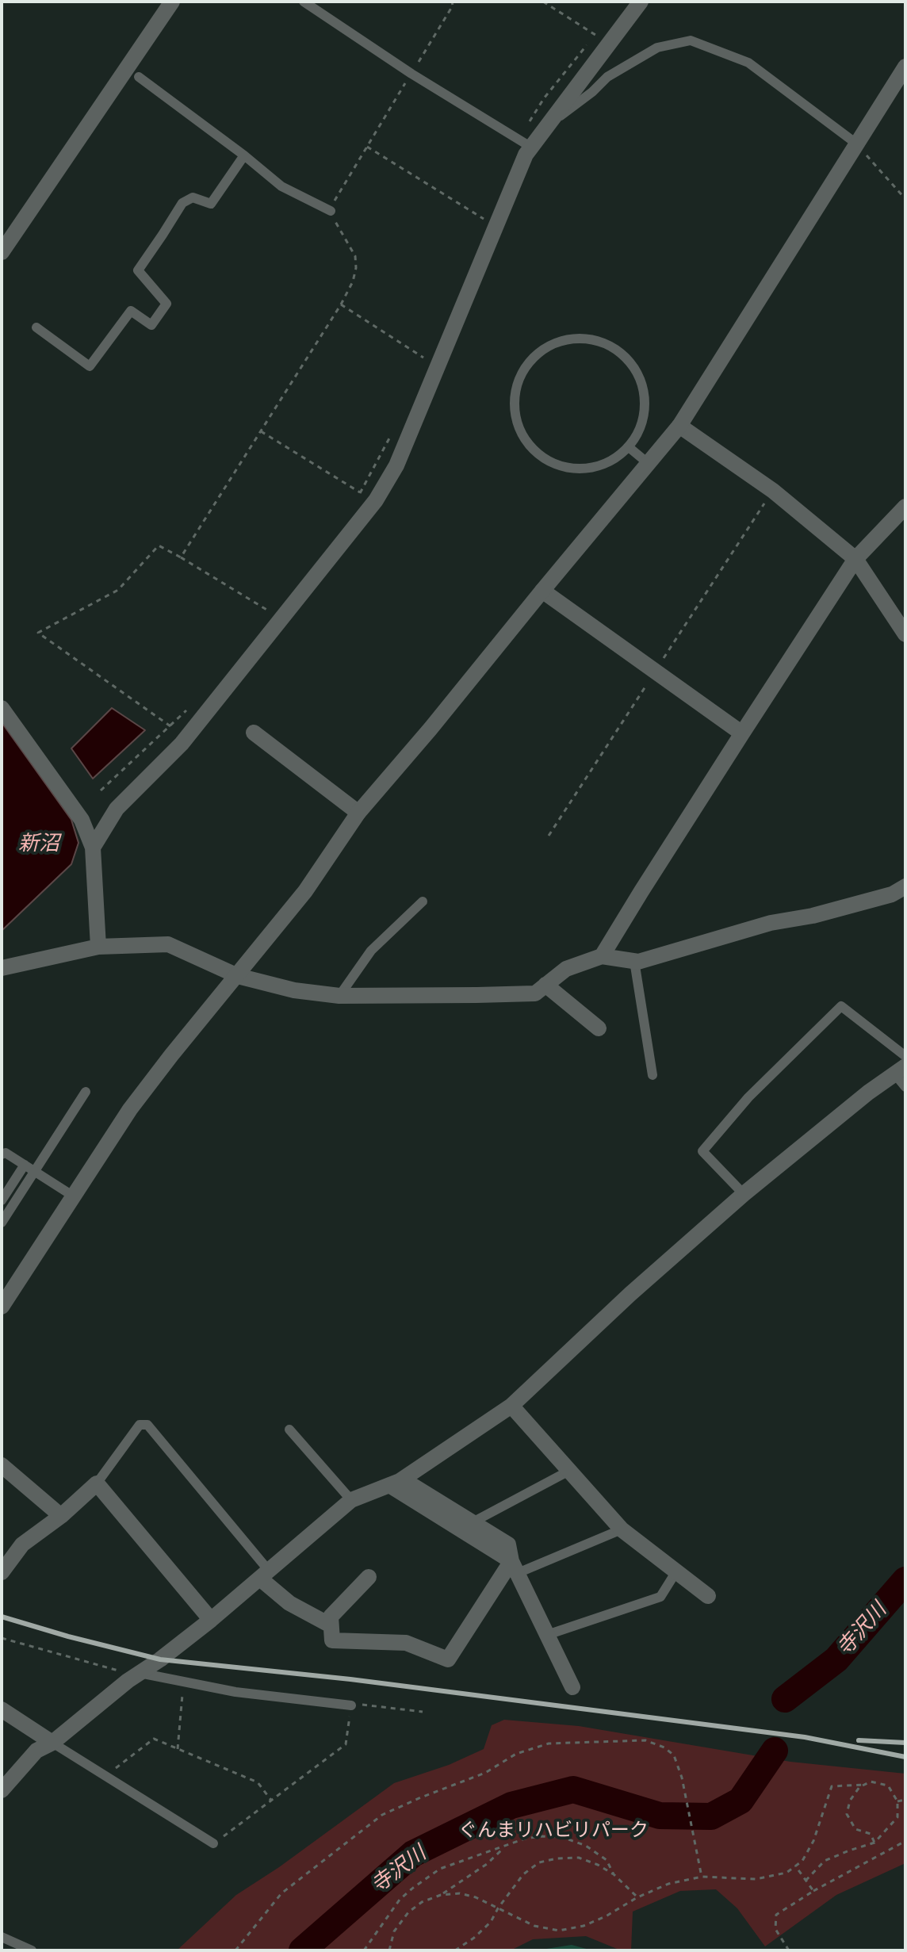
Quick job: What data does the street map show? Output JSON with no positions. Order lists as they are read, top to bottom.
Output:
{
  "water": ["新沼", "寺沢川"],
  "parks": ["ぐんまリハビリパーク"]
}
